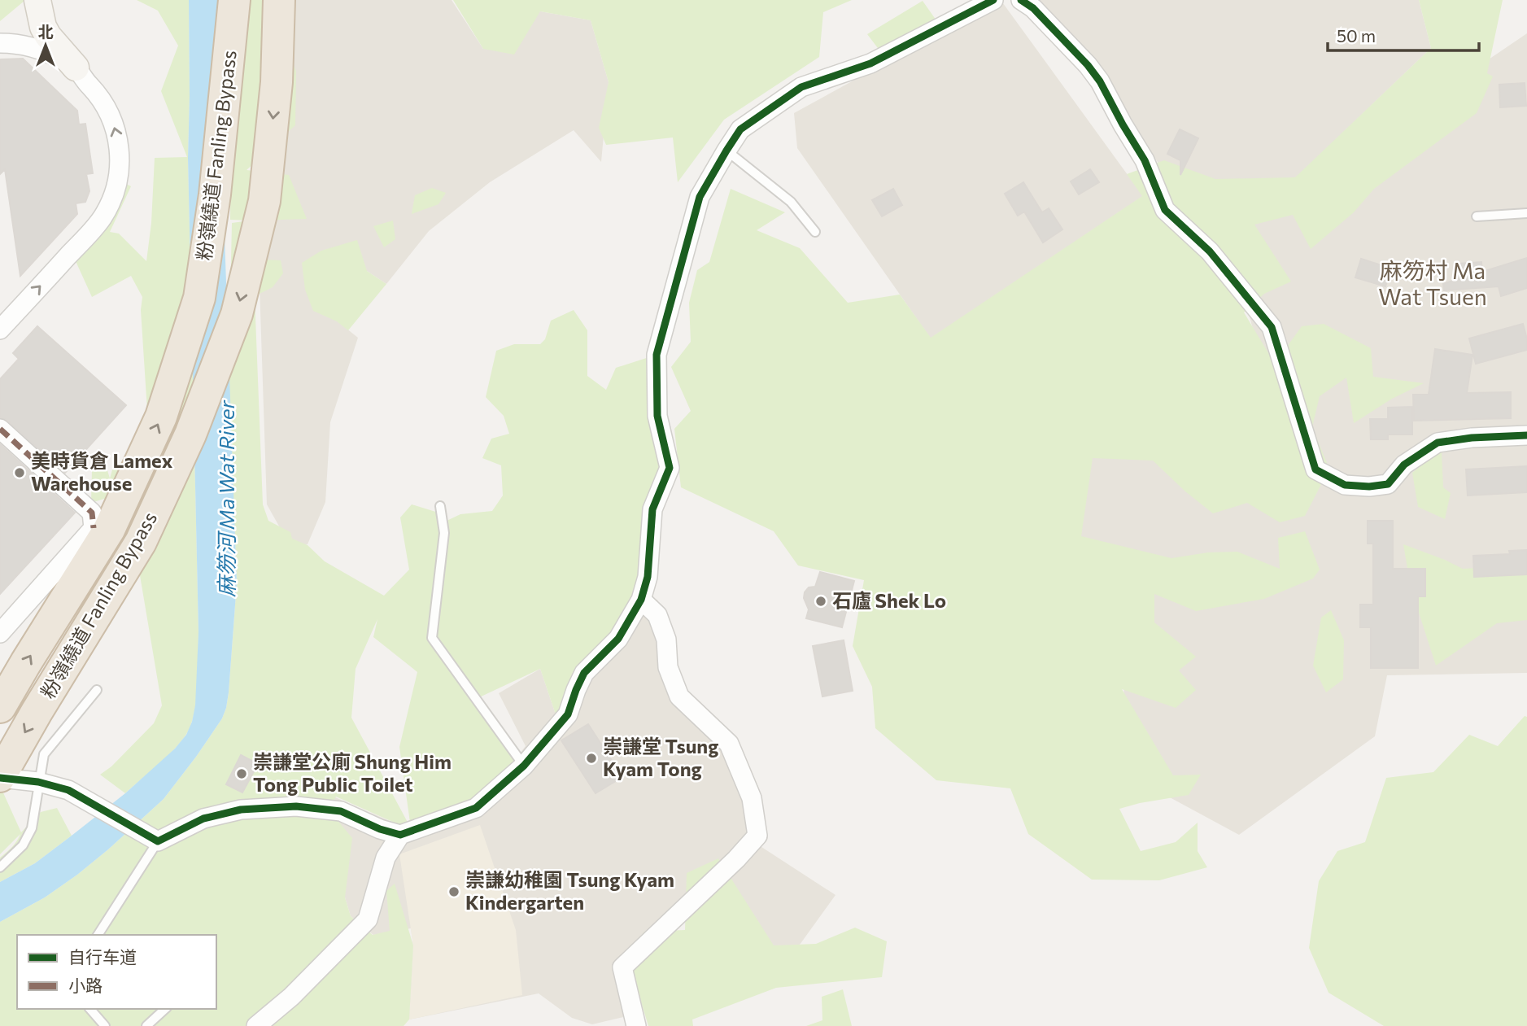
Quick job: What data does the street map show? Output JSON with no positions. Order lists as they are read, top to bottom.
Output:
{
  "streets": {
    "highway": ["粉嶺繞道 Fanling Bypass"]
  },
  "districts": ["麻笏村 Ma Wat Tsuen"],
  "water": ["麻笏河 Ma Wat River"],
  "places": [
    "美時貨倉 Lamex Warehouse",
    "石廬 Shek Lo",
    "崇謙堂 Tsung Kyam Tong",
    "崇謙堂公廁 Shung Him Tong Public Toilet",
    "崇謙幼稚園 Tsung Kyam Kindergarten"
  ],
  "legend": ["自行车道", "小路"],
  "scale_bar": "50 m",
  "north": "top"
}
